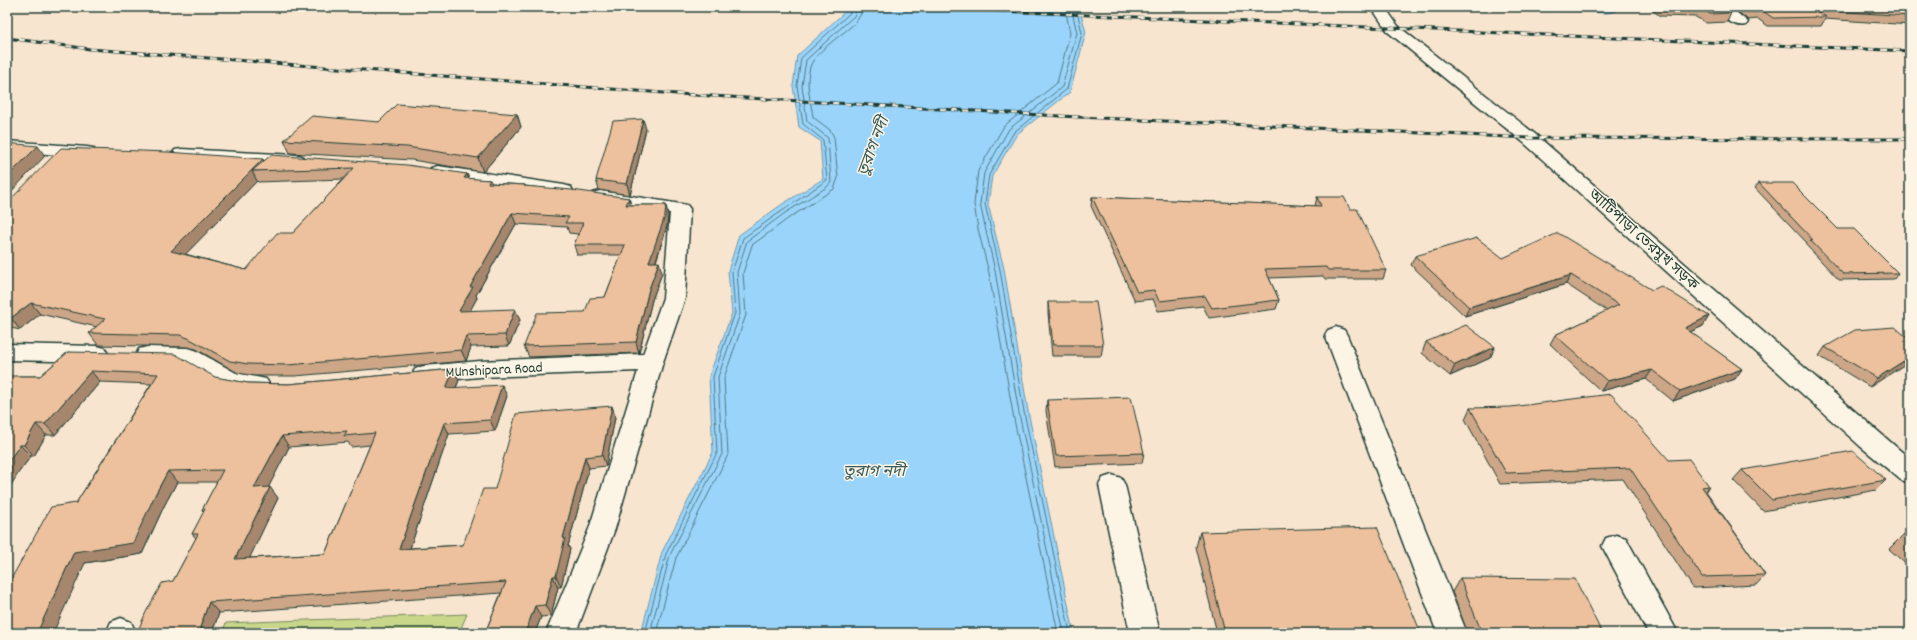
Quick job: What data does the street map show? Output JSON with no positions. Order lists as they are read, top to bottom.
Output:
{
  "streets": {
    "street": ["আটিপাড়া তেরমুখ সড়ক", "MUnshipara Road"]
  },
  "water": ["তুরাগ নদী"]
}
